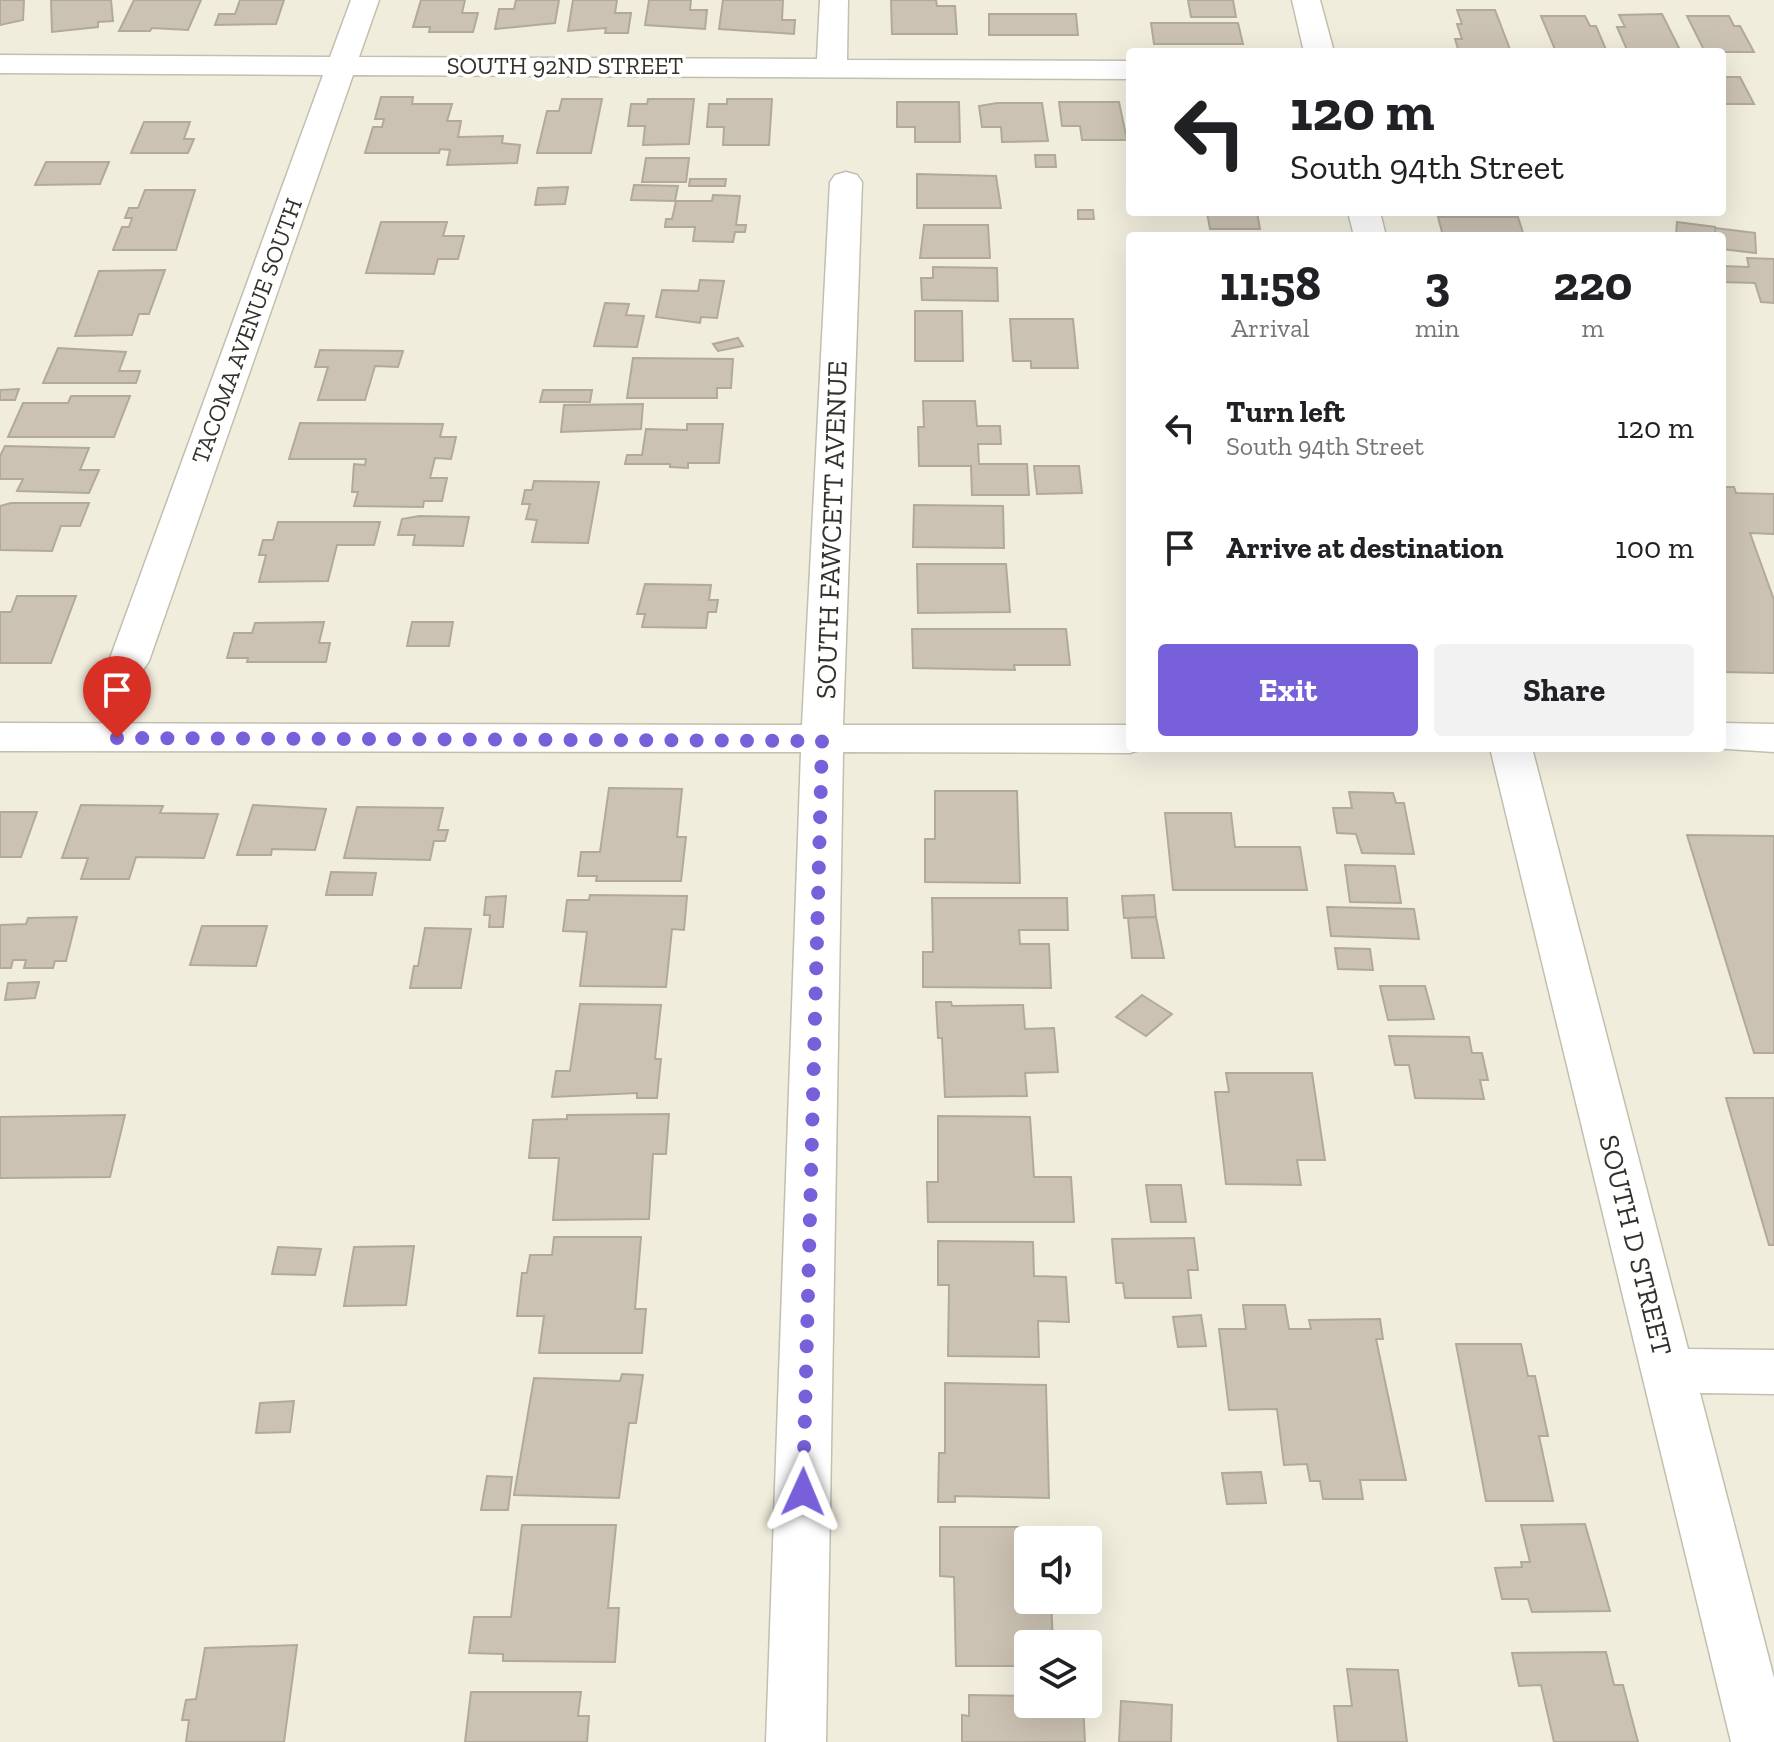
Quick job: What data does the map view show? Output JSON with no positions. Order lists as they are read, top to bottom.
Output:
{
  "streets": {
    "street": [
      "SOUTH 92ND STREET",
      "TACOMA AVENUE SOUTH",
      "SOUTH FAWCETT AVENUE",
      "SOUTH D STREET"
    ]
  },
  "crossings": [
    ["SOUTH 92ND STREET", "TACOMA AVENUE SOUTH"]
  ],
  "page": {
    "turn": ["120 m", "South 94th Street"],
    "eta": [
      "11:58",
      "Arrival",
      "3",
      "min",
      "220",
      "m"
    ],
    "list": [
      {
        "name": "Turn left",
        "note": "South 94th Street",
        "value": "120 m"
      },
      {
        "name": "Arrive at destination",
        "value": "100 m"
      }
    ],
    "buttons": ["Exit", "Share"]
  }
}
